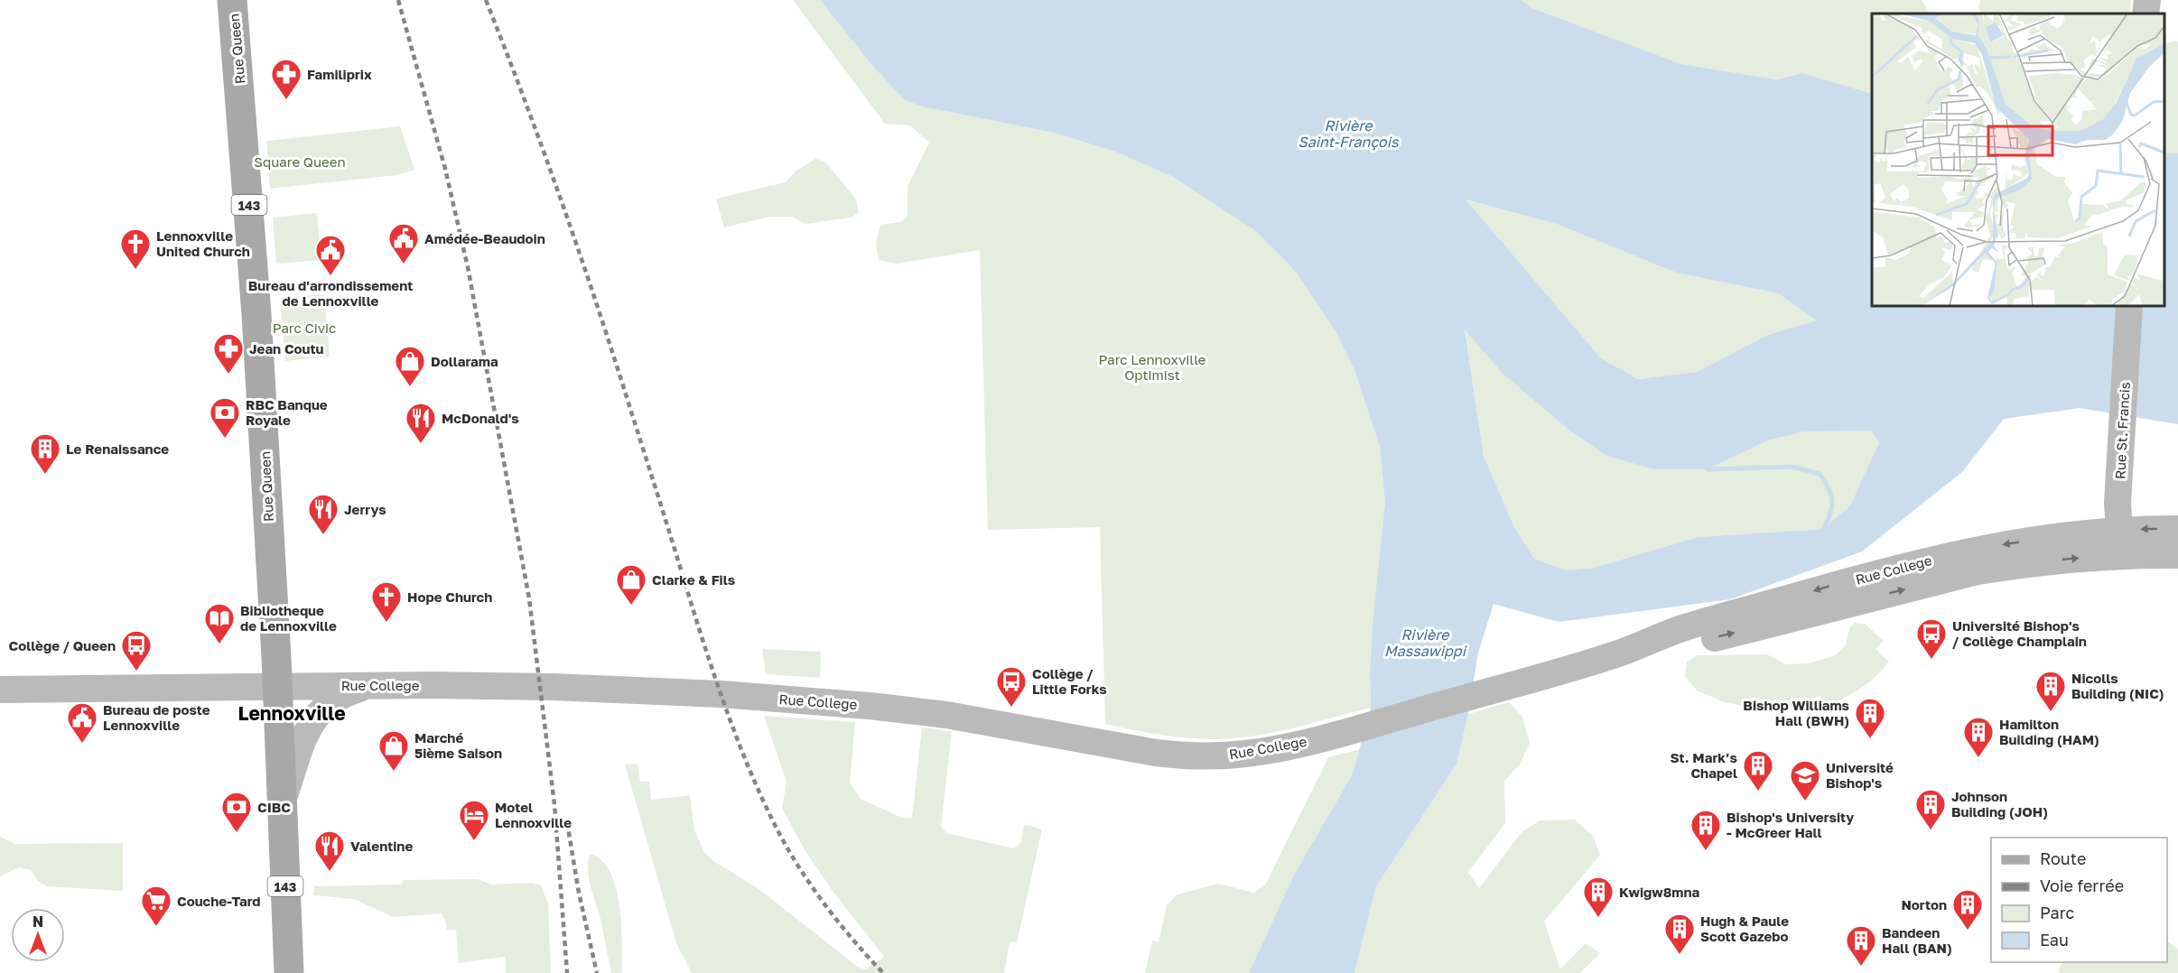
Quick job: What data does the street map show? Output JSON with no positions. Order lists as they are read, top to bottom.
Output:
{
  "streets": {
    "main road": [
      "Rue Queen",
      "143",
      "Rue St. Francis",
      "Rue College"
    ]
  },
  "crossings": [
    ["Rue Queen", "Rue College"],
    ["Rue St. Francis", "Rue College"]
  ],
  "districts": ["Lennoxville"],
  "water": ["Rivière Saint-François", "Rivière Massawippi"],
  "parks": ["Square Queen", "Parc Civic", "Parc Lennoxville Optimist"],
  "places": {
    "pharmacy": ["Familiprix", "Jean Coutu"],
    "public building": ["Amédée-Beaudoin", "Bureau d'arrondissement de Lennoxville", "Bureau de poste Lennoxville"],
    "church": ["Lennoxville United Church", "Hope Church"],
    "shop": ["Dollarama", "Clarke & Fils", "Marché 5ième Saison"],
    "bank": ["RBC Banque Royale", "CIBC"],
    "restaurant": ["McDonald's", "Jerrys", "Valentine"],
    "building": [
      "Le Renaissance",
      "Nicolls Building (NIC)",
      "Bishop Williams Hall (BWH)",
      "Hamilton Building (HAM)",
      "St. Mark’s Chapel",
      "Johnson Building (JOH)",
      "Bishop's University - McGreer Hall",
      "Kwigw8mna",
      "Norton",
      "Hugh & Paule Scott Gazebo",
      "Bandeen Hall (BAN)"
    ],
    "library": ["Bibliotheque de Lennoxville"],
    "bus stop": ["Université Bishop's / Collège Champlain", "Collège / Queen", "Collège / Little Forks"],
    "school or university": ["Université Bishop's"],
    "hotel": ["Motel Lennoxville"],
    "supermarket": ["Couche-Tard"]
  },
  "legend": [
    "Route",
    "Voie ferrée",
    "Parc",
    "Eau"
  ],
  "north": "top"
}
